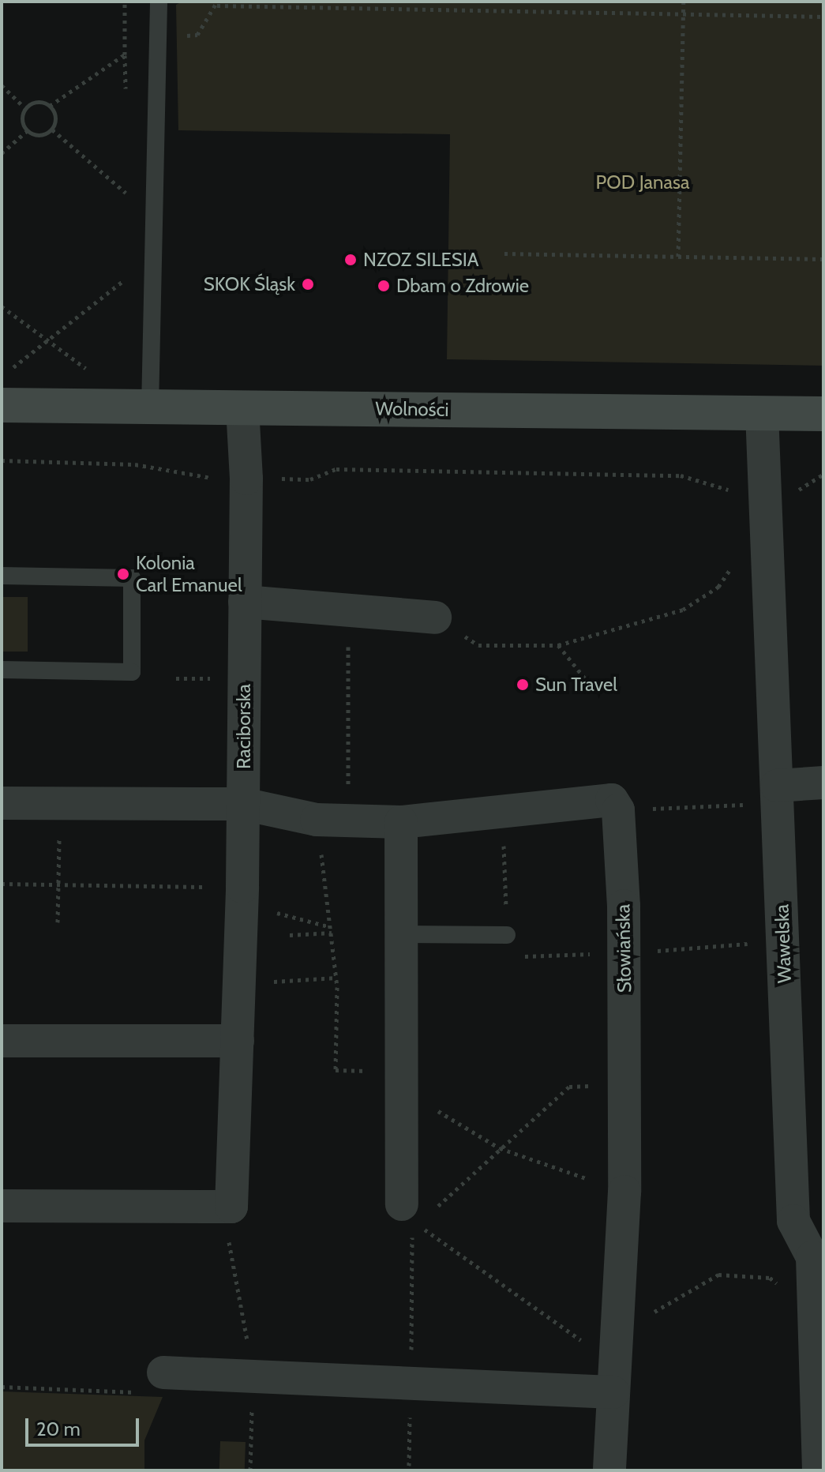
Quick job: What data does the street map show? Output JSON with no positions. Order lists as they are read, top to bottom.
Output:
{
  "streets": {
    "street": [
      "Wolności",
      "Raciborska",
      "Wawelska",
      "Słowiańska"
    ]
  },
  "crossings": [
    ["Wolności", "Raciborska"],
    ["Wolności", "Wawelska"],
    ["Raciborska", "Słowiańska"]
  ],
  "parks": ["POD Janasa"],
  "places": [
    "NZOZ SILESIA",
    "SKOK Śląsk",
    "Dbam o Zdrowie",
    "Kolonia Carl Emanuel",
    "Sun Travel"
  ],
  "scale_bar": "20 m"
}
